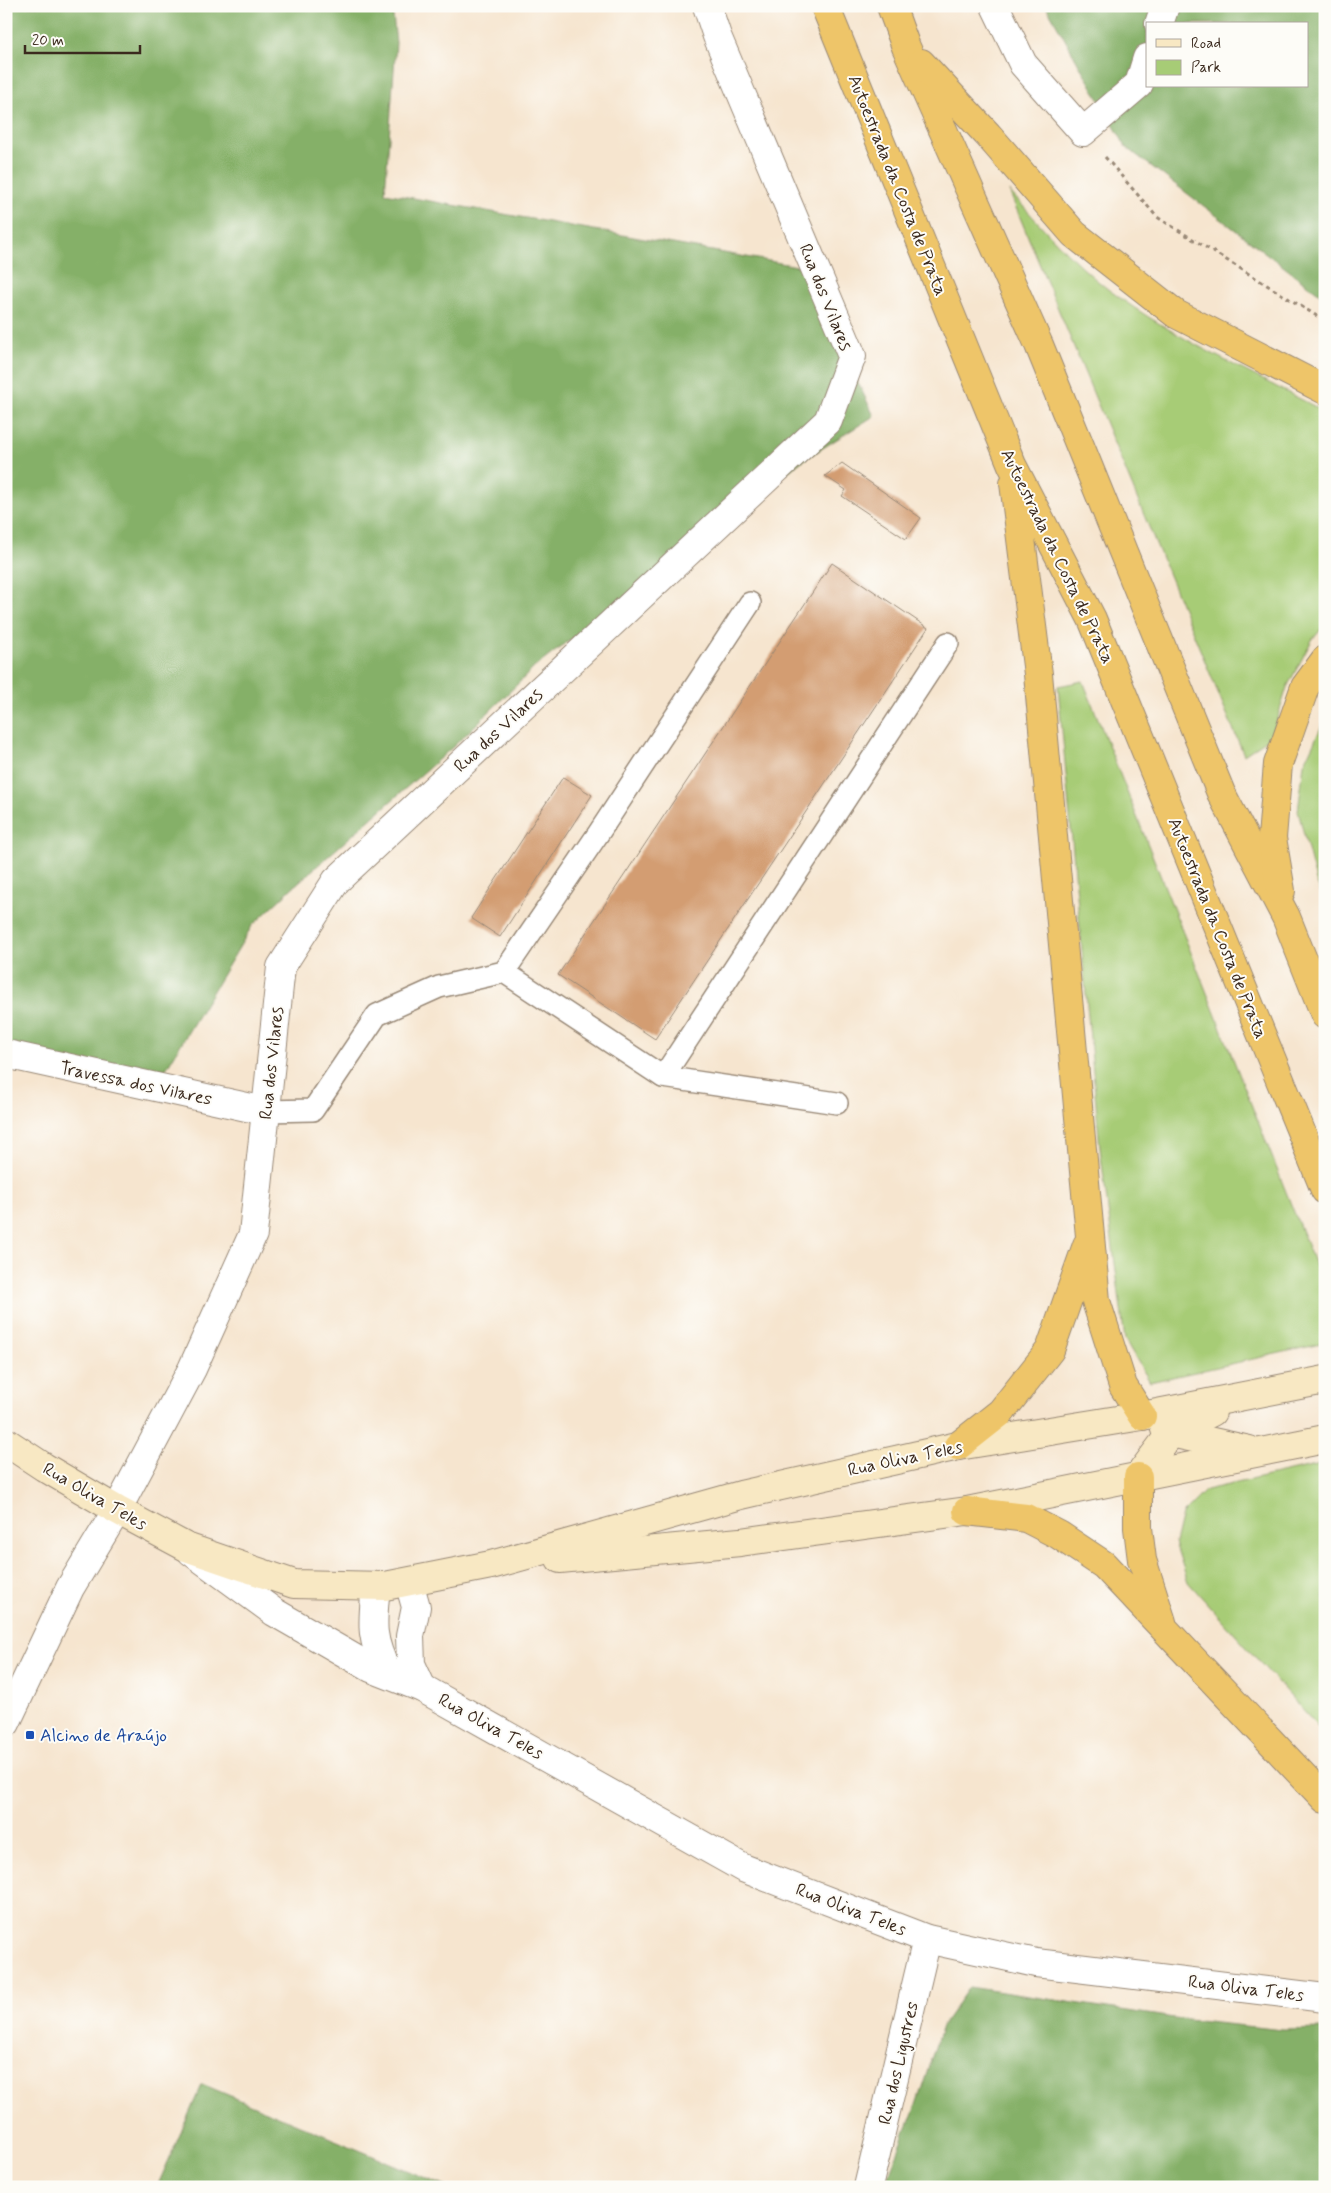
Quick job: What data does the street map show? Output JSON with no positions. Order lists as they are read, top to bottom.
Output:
{
  "streets": {
    "highway": ["Autoestrada da Costa de Prata"],
    "main road": ["Rua Oliva Teles"],
    "street": ["Rua dos Vilares", "Travessa dos Vilares", "Rua dos Ligustres"]
  },
  "crossings": [
    ["Rua dos Vilares", "Travessa dos Vilares"],
    ["Rua dos Vilares", "Rua Oliva Teles"],
    ["Rua Oliva Teles", "Rua dos Ligustres"]
  ],
  "places": {
    "transit": ["Alcino de Araújo"]
  },
  "legend": ["Road", "Park"],
  "scale_bar": "20 m"
}
